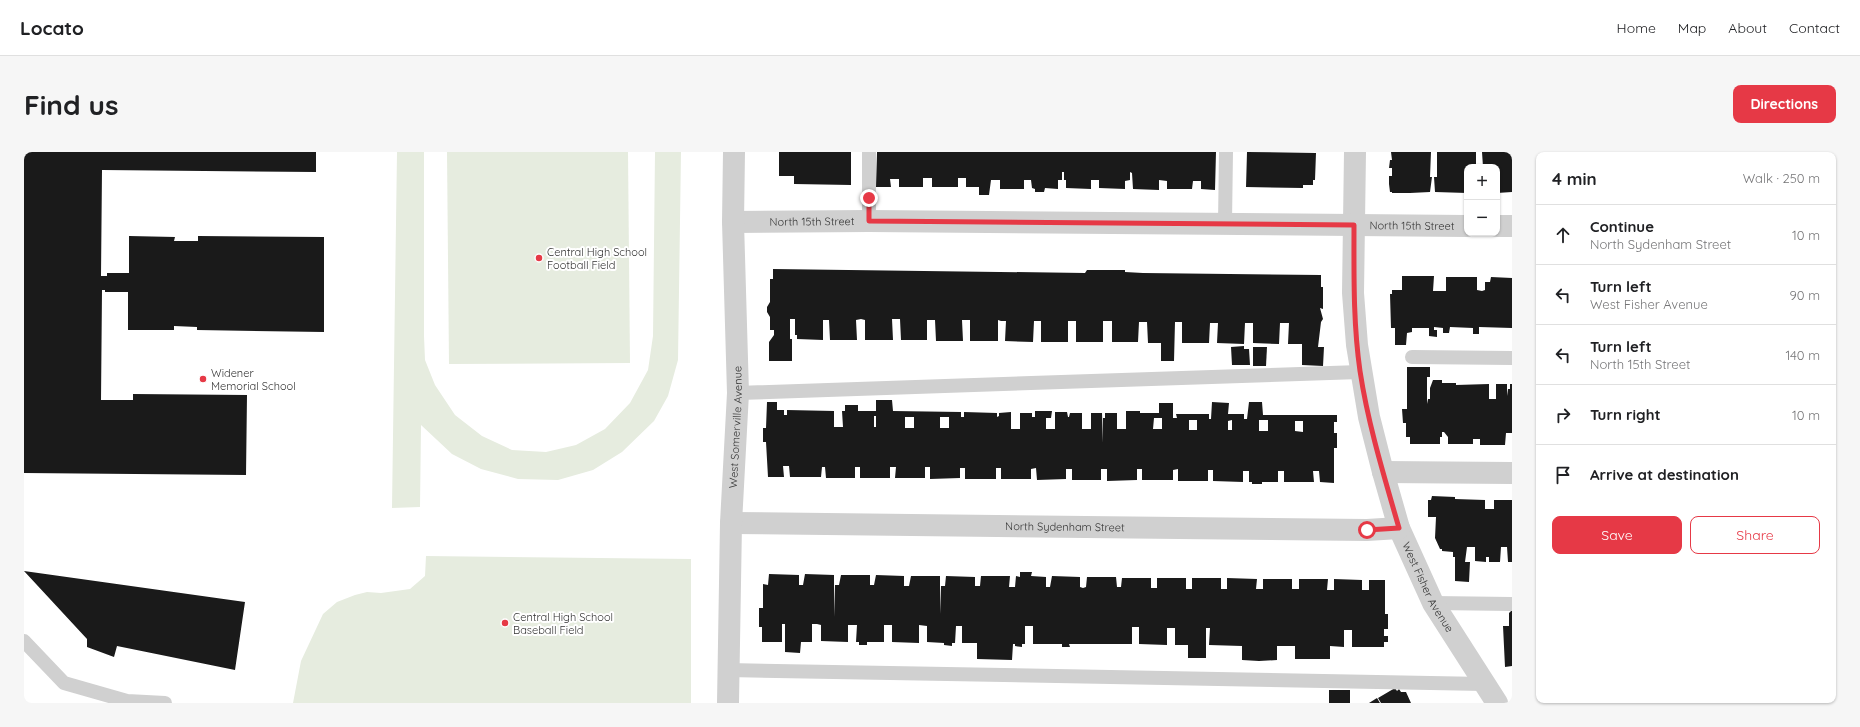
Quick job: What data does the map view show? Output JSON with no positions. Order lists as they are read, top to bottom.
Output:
{
  "streets": {
    "street": [
      "North 15th Street",
      "West Somerville Avenue",
      "North Sydenham Street",
      "West Fisher Avenue"
    ]
  },
  "crossings": [
    ["North 15th Street", "West Somerville Avenue"],
    ["North 15th Street", "West Fisher Avenue"],
    ["West Somerville Avenue", "North Sydenham Street"],
    ["North Sydenham Street", "West Fisher Avenue"]
  ],
  "places": ["Central High School Football Field", "Widener Memorial School", "Central High School Baseball Field"],
  "page": {
    "header": "Locato",
    "nav": [
      "Home",
      "Map",
      "About",
      "Contact"
    ],
    "buttons": [
      "Directions",
      ["Save", "Share"]
    ],
    "title": "Find us",
    "heading": ["4 min", "Walk · 250 m"],
    "map_buttons": ["+", "−"],
    "list": [
      ["Continue", "North Sydenham Street", "10 m"],
      ["Turn left", "West Fisher Avenue", "90 m"],
      ["Turn left", "North 15th Street", "140 m"],
      ["Turn right", "10 m"],
      "Arrive at destination"
    ]
  }
}
